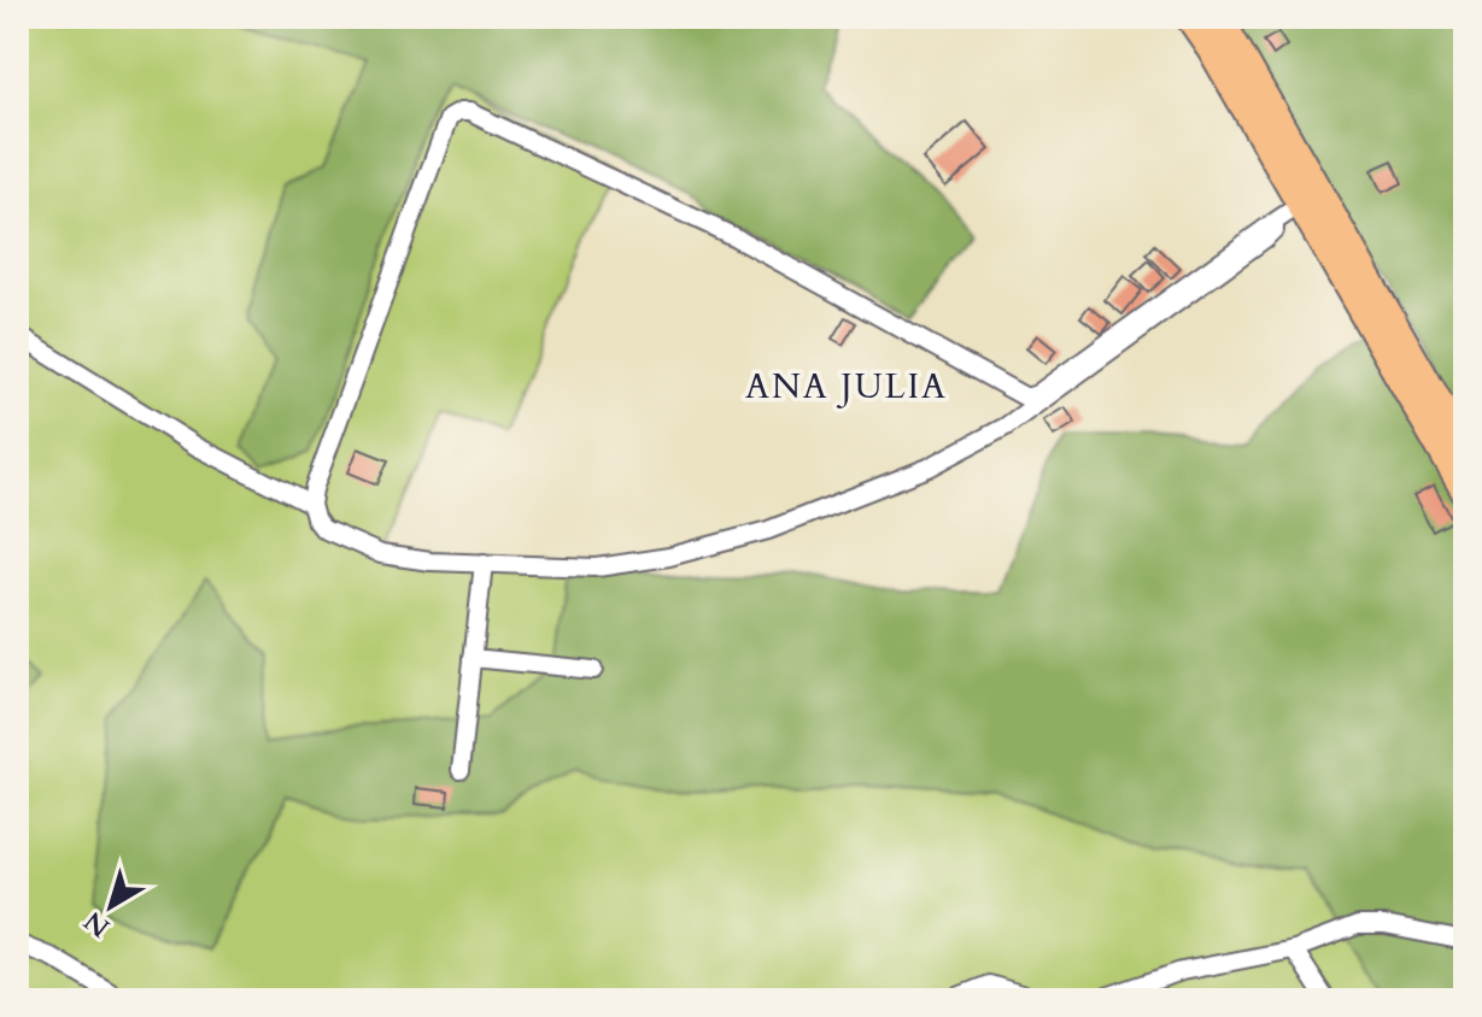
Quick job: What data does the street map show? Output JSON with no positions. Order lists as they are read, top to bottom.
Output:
{
  "districts": ["ANA JULIA"],
  "north": "bottom left"
}
